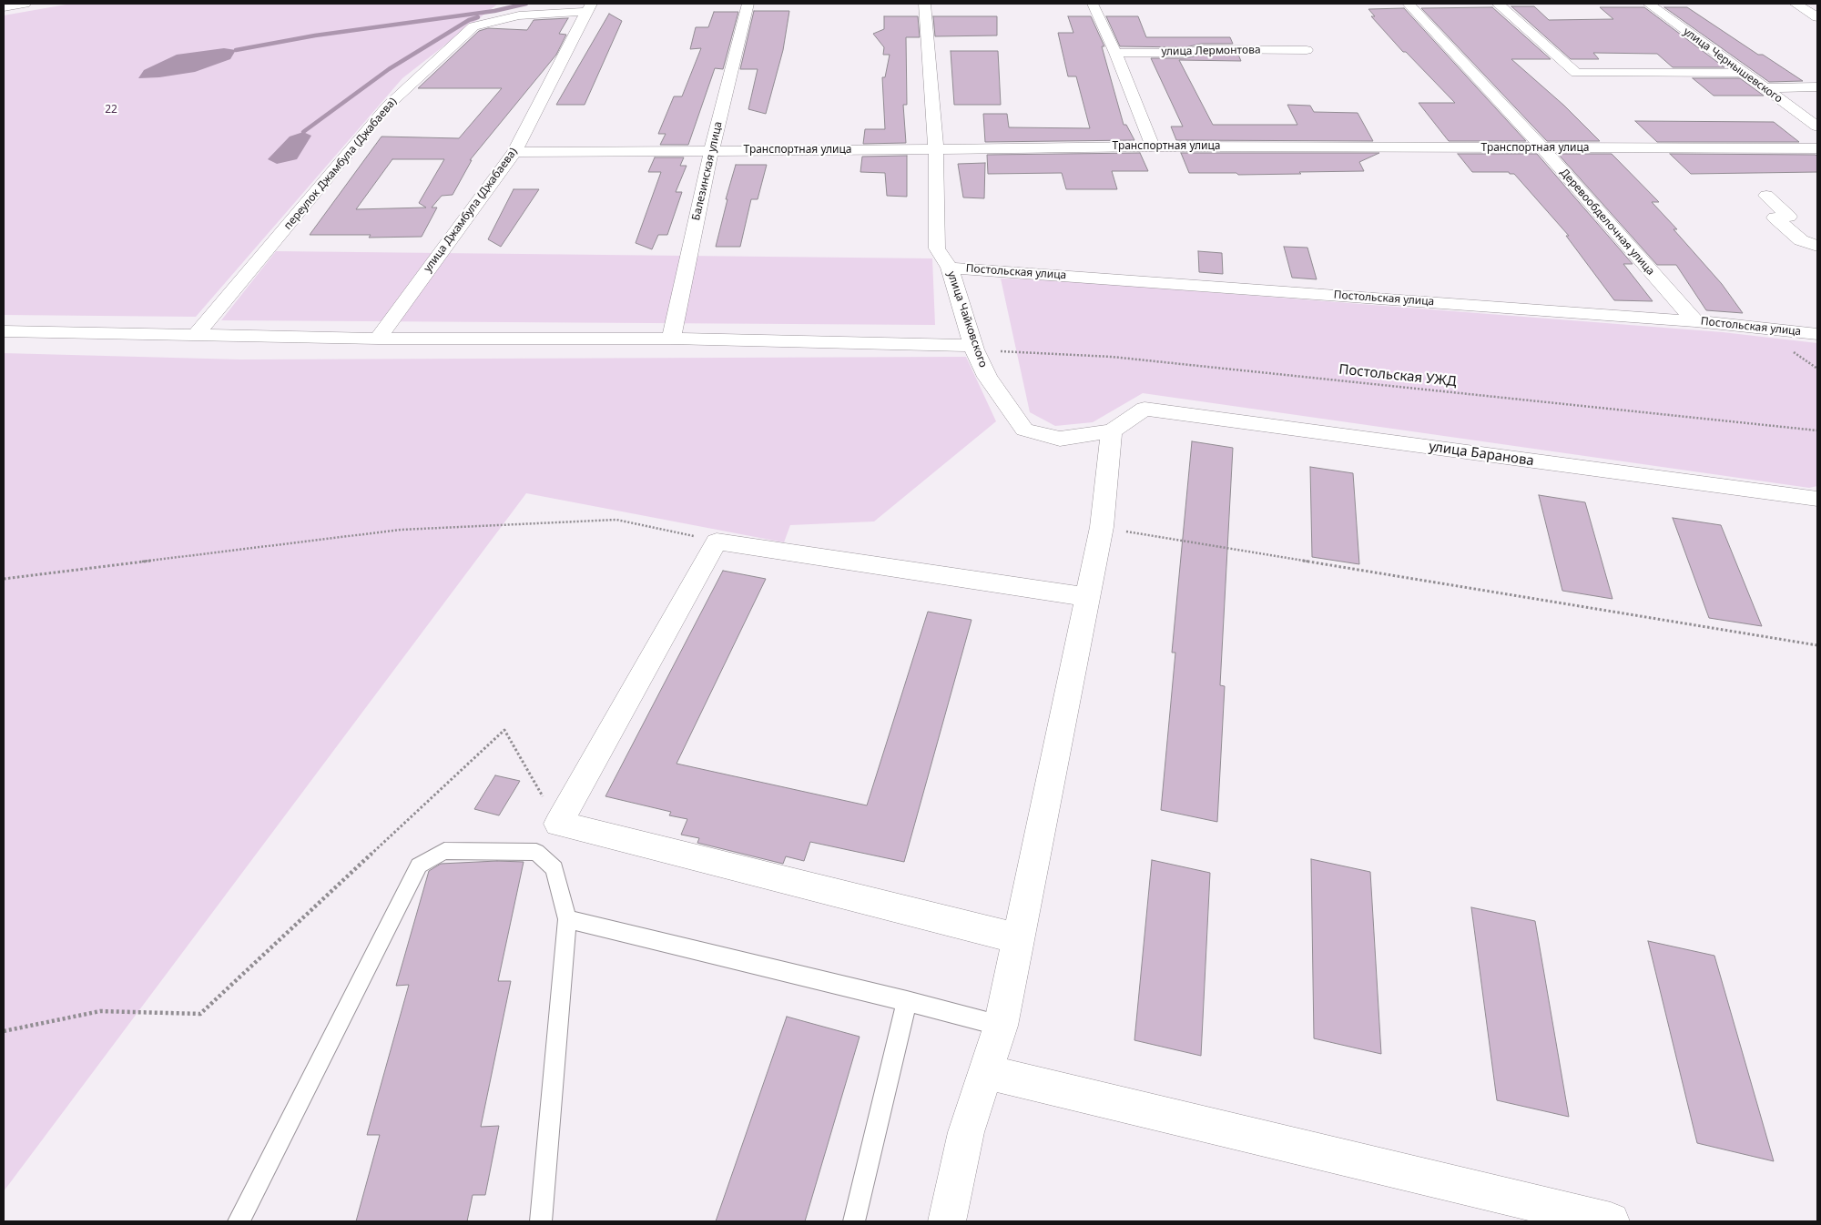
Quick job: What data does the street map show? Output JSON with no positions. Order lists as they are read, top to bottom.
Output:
{
  "streets": {
    "street": [
      "улица Лермонтова",
      "улица Чернышевского",
      "Транспортная улица",
      "переулок Джамбула (Джабаева)",
      "Балезинская улица",
      "улица Джамбула (Джабаева)",
      "Деревообделочная улица",
      "Постольская улица",
      "улица Чайковского",
      "улица Баранова"
    ],
    "path": ["Постольская УЖД"]
  },
  "crossings": [
    ["Транспортная улица", "Балезинская улица"],
    ["Транспортная улица", "улица Джамбула (Джабаева)"],
    ["Транспортная улица", "Деревообделочная улица"],
    ["Транспортная улица", "улица Чайковского"],
    ["переулок Джамбула (Джабаева)", "улица Джамбула (Джабаева)"],
    ["Деревообделочная улица", "Постольская улица"],
    ["Постольская улица", "улица Чайковского"],
    ["улица Чайковского", "Постольская УЖД"],
    ["улица Чайковского", "улица Баранова"]
  ],
  "parks": ["22"]
}
